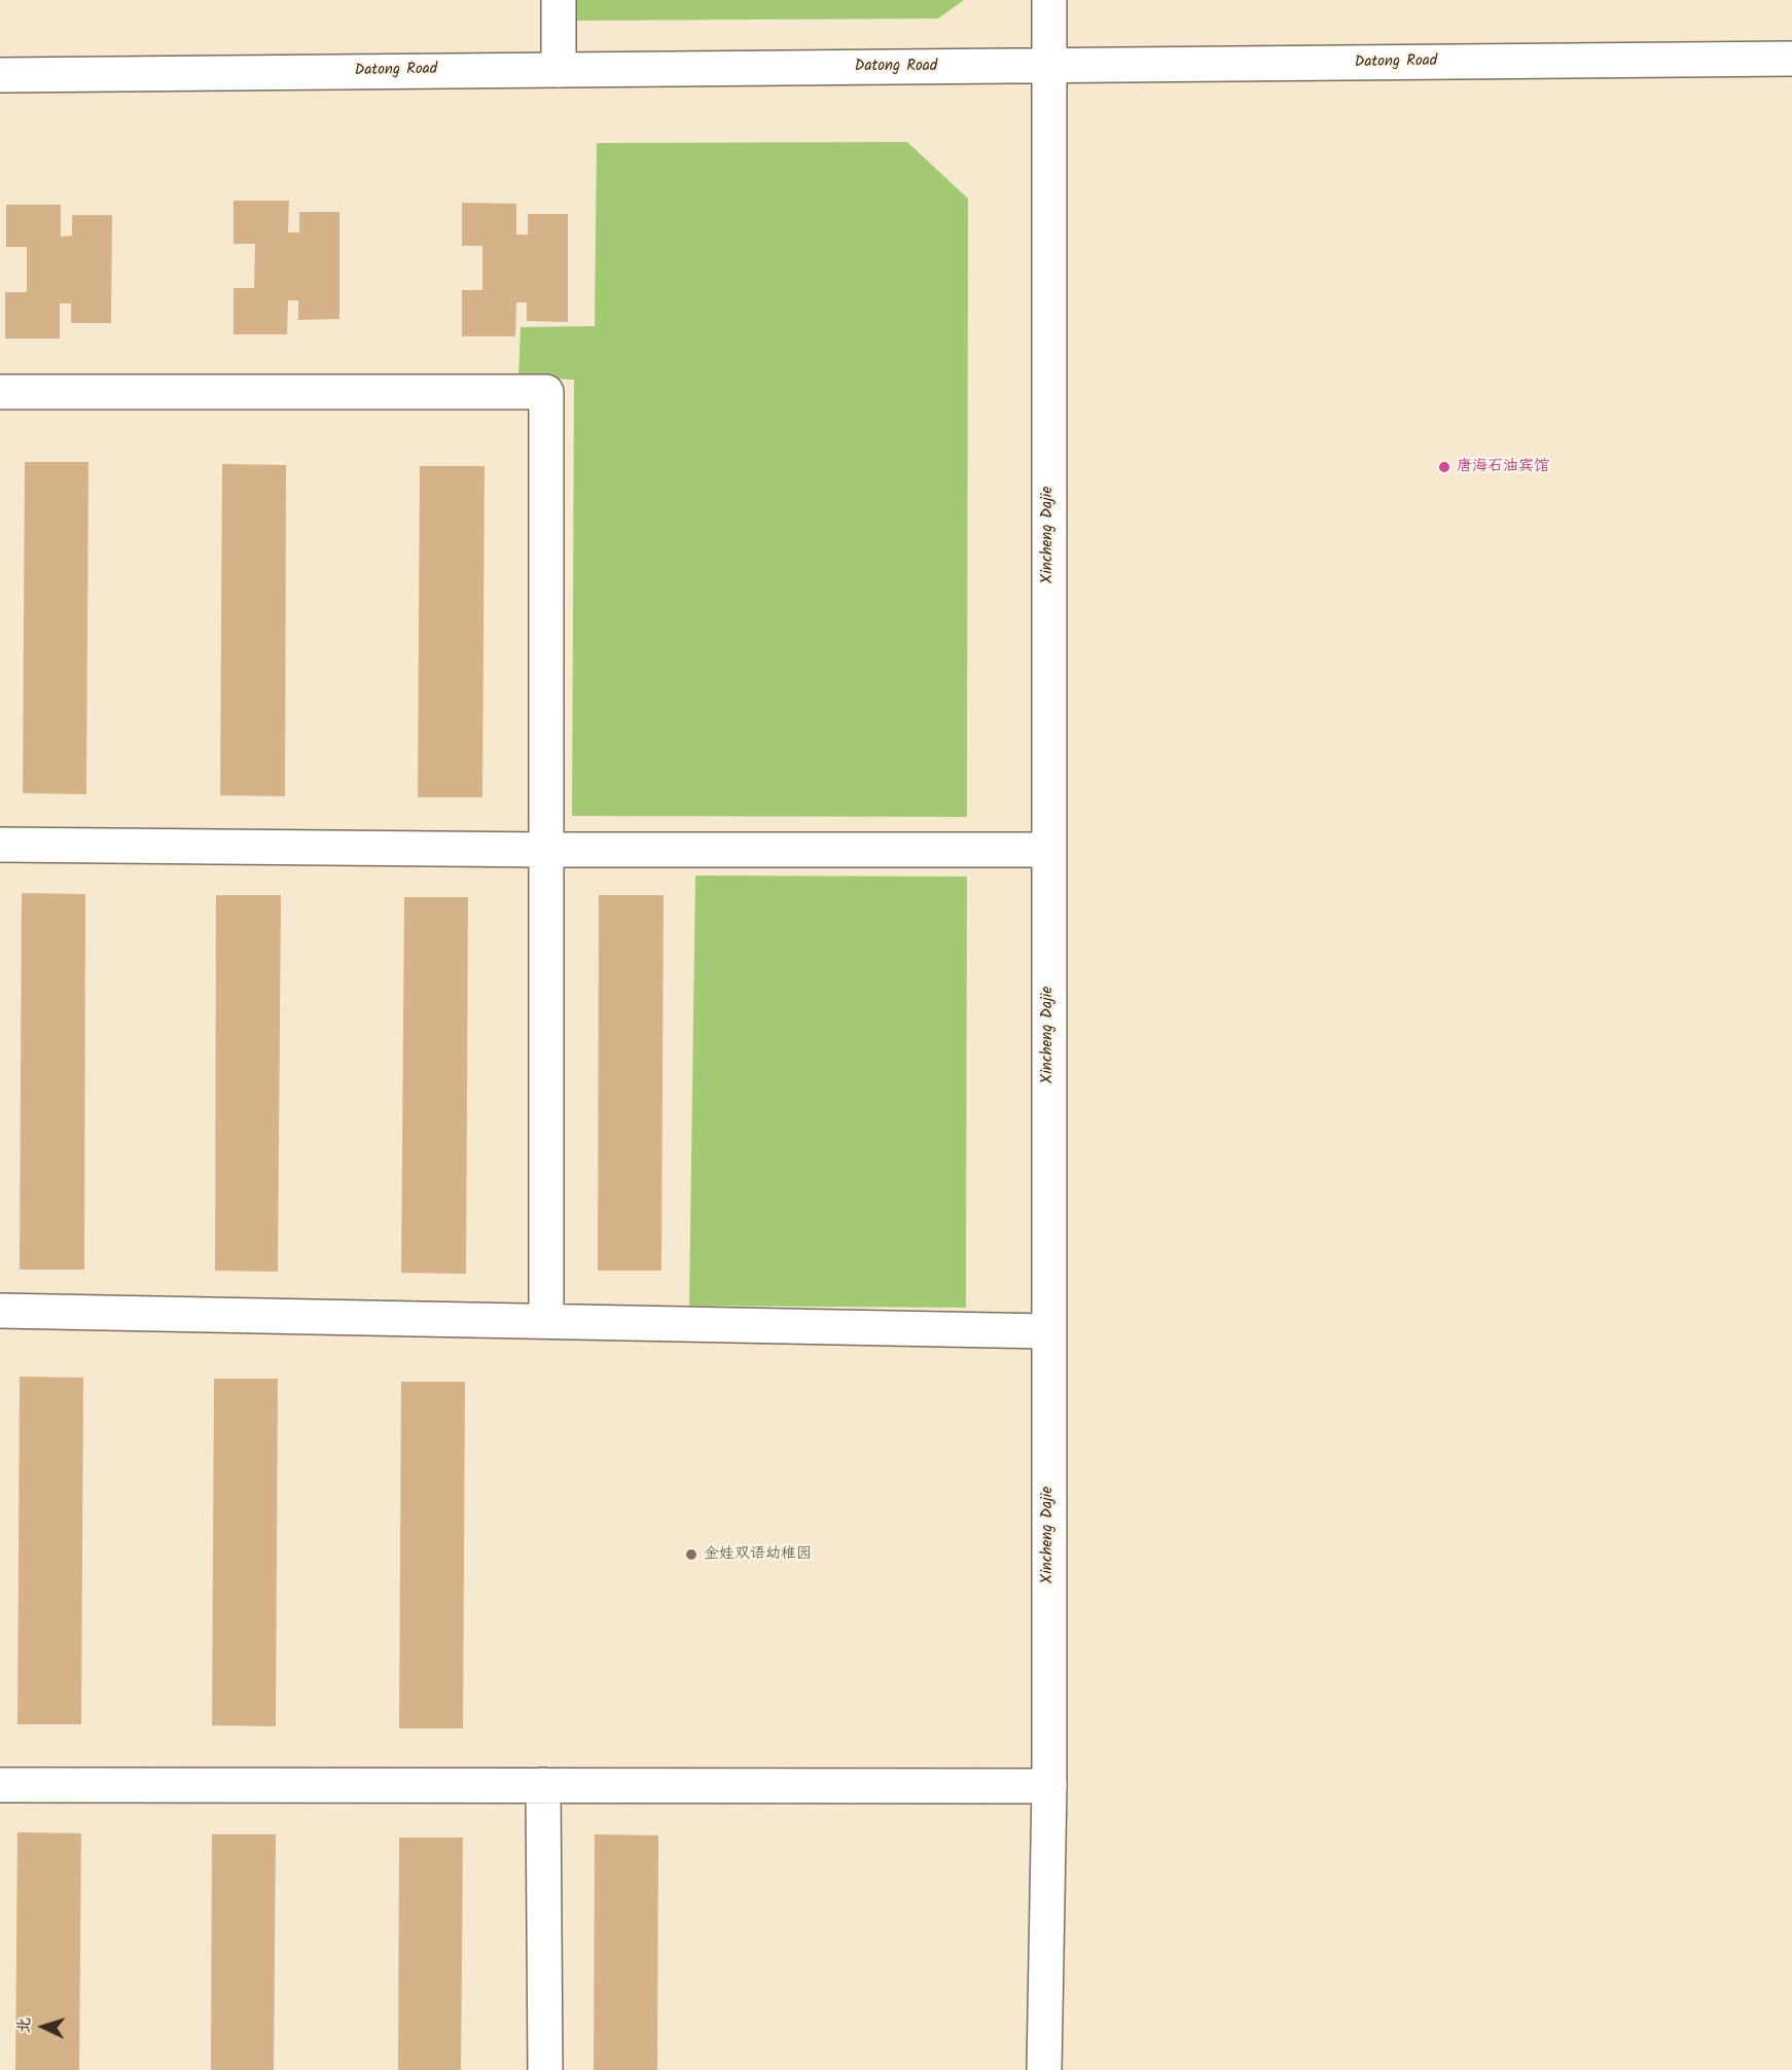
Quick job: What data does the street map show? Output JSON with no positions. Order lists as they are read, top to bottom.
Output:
{
  "streets": {
    "street": ["Datong Road", "Xincheng Dajie"]
  },
  "crossings": [
    ["Datong Road", "Xincheng Dajie"]
  ],
  "places": ["唐海石油宾馆", "金娃双语幼稚园"],
  "north": "left"
}
